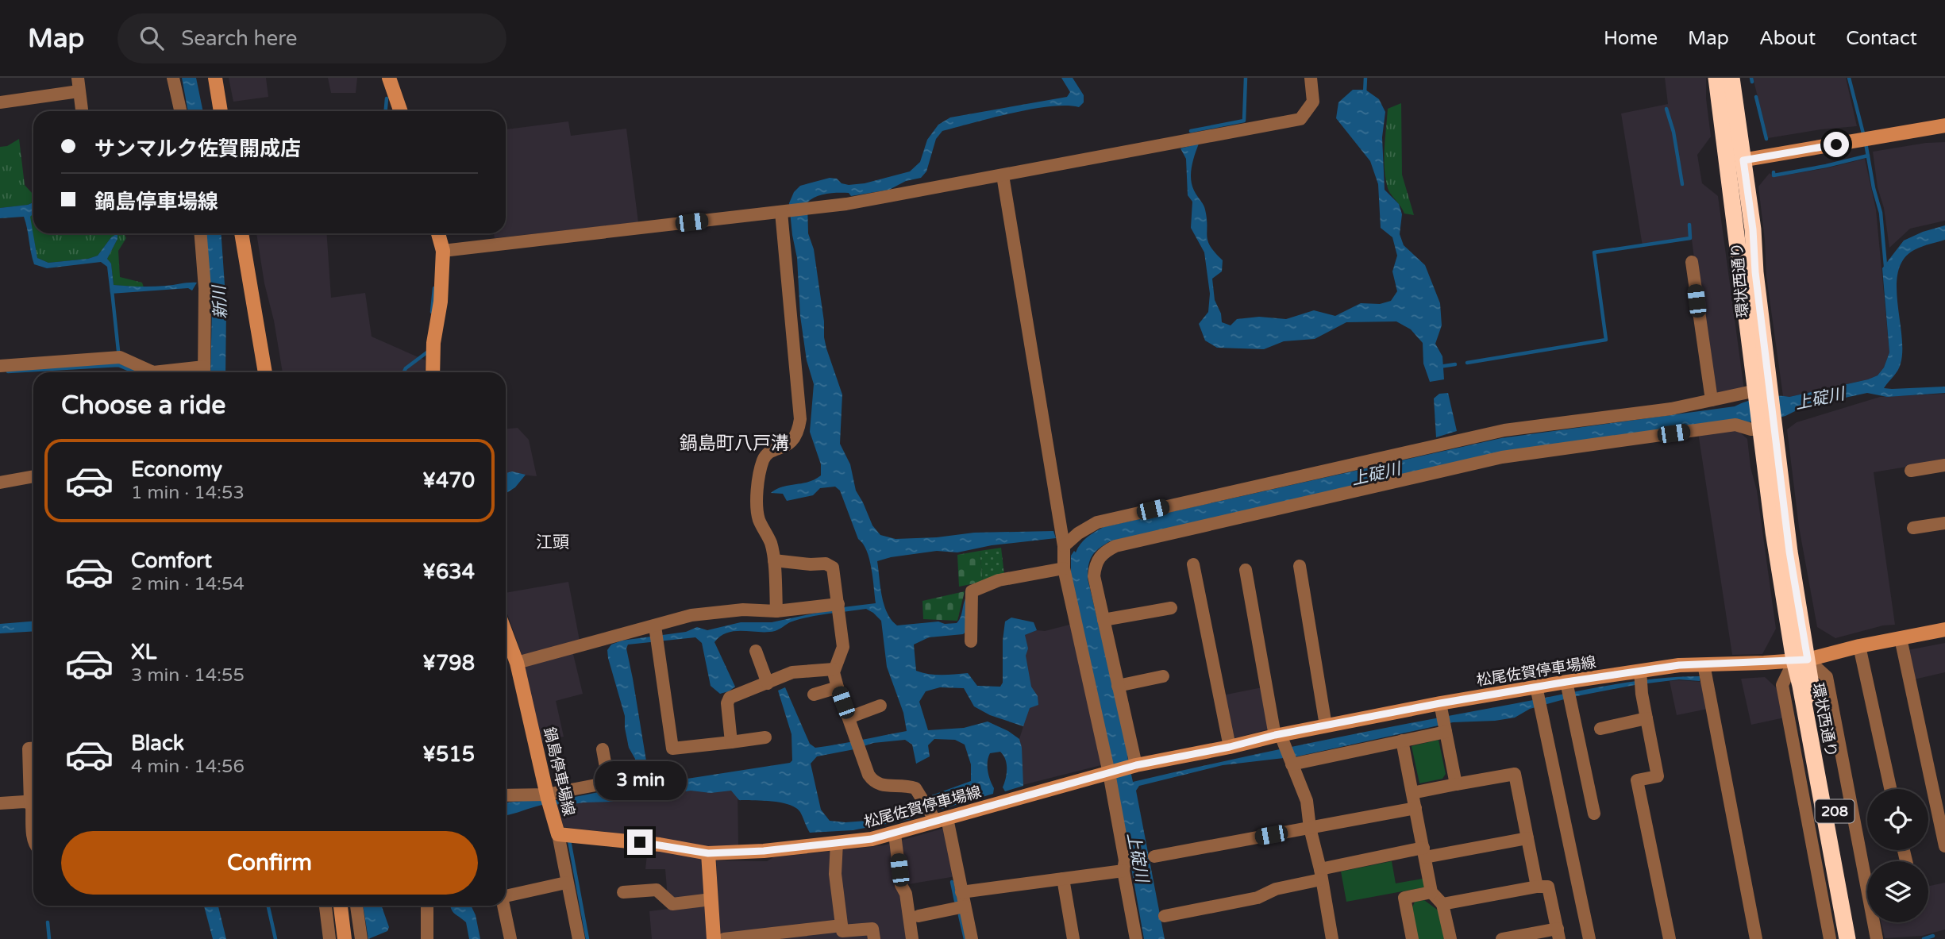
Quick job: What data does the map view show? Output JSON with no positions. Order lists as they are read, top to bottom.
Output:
{
  "streets": {
    "highway": ["環状西通り", "208"],
    "main road": ["松尾佐賀停車場線", "鍋島停車場線"]
  },
  "crossings": [
    ["環状西通り", "松尾佐賀停車場線"],
    ["松尾佐賀停車場線", "鍋島停車場線"]
  ],
  "districts": ["鍋島町八戸溝", "江頭"],
  "water": ["新川", "上碇川"],
  "page": {
    "header": "Map",
    "search": "Search here",
    "nav": [
      "Home",
      "Map",
      "About",
      "Contact"
    ],
    "banner": ["サンマルク佐賀開成店", "鍋島停車場線"],
    "heading": "Choose a ride",
    "list": [
      {
        "name": "Economy",
        "note": "1 min · 14:53",
        "value": "¥470"
      },
      {
        "name": "Comfort",
        "note": "2 min · 14:54",
        "value": "¥634"
      },
      {
        "name": "XL",
        "note": "3 min · 14:55",
        "value": "¥798"
      },
      {
        "name": "Black",
        "note": "4 min · 14:56",
        "value": "¥515"
      }
    ],
    "bubble": "3 min",
    "buttons": "Confirm"
  }
}
